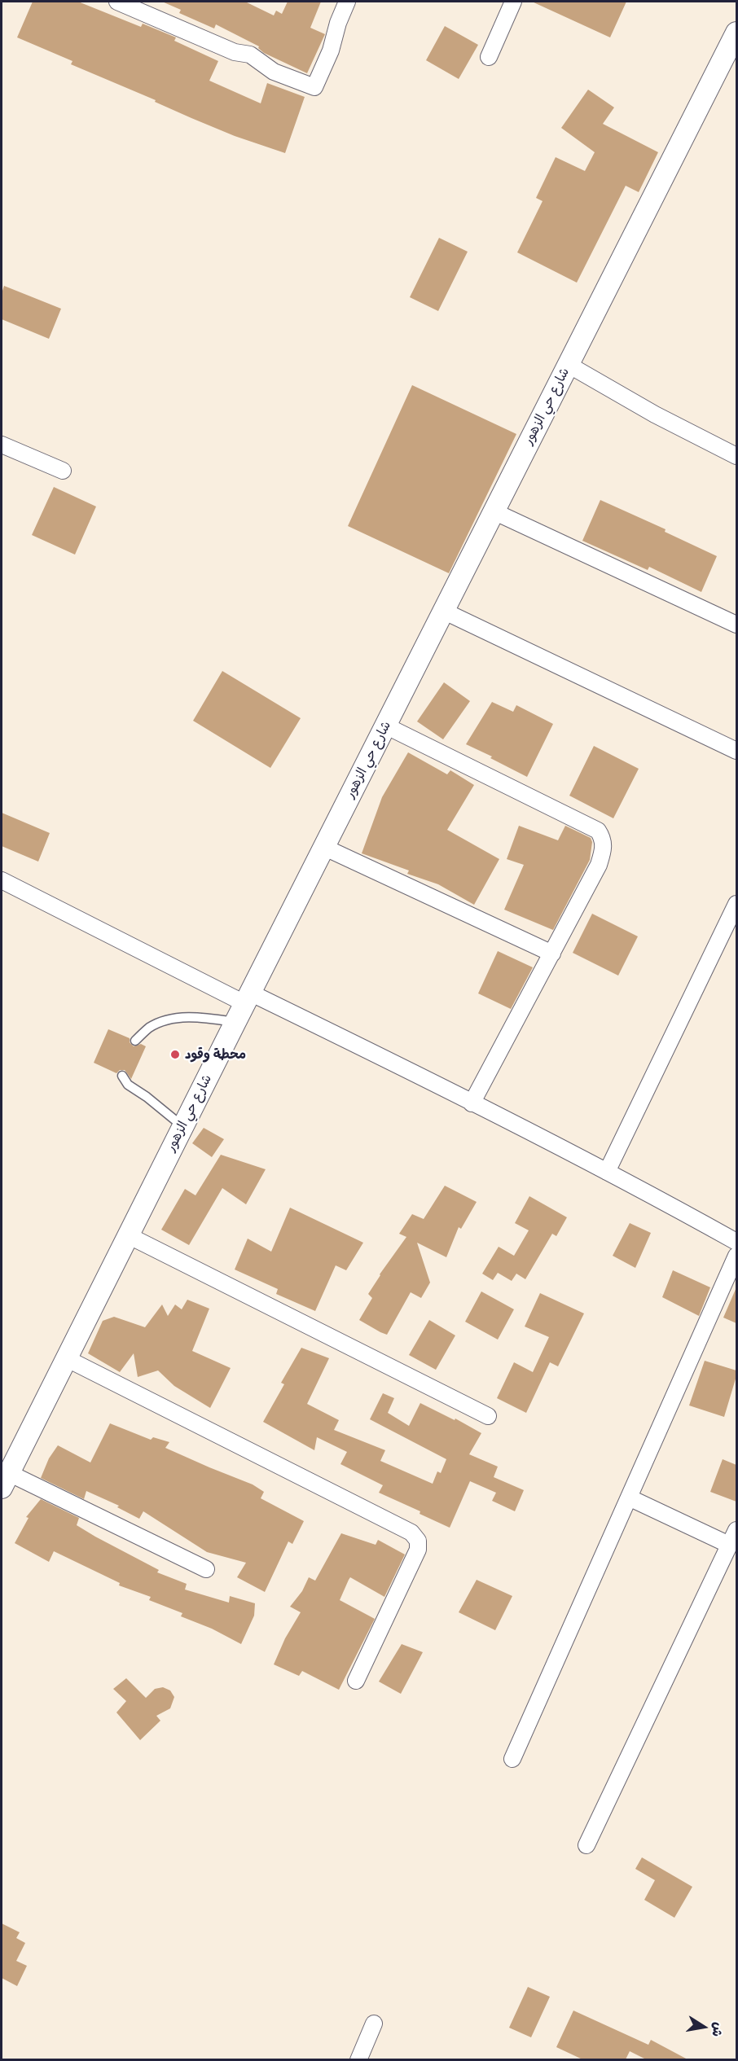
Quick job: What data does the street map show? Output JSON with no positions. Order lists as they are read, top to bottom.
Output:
{
  "streets": {
    "street": ["شارع حي الزهور"]
  },
  "places": ["محطة وقود"],
  "north": "right"
}
